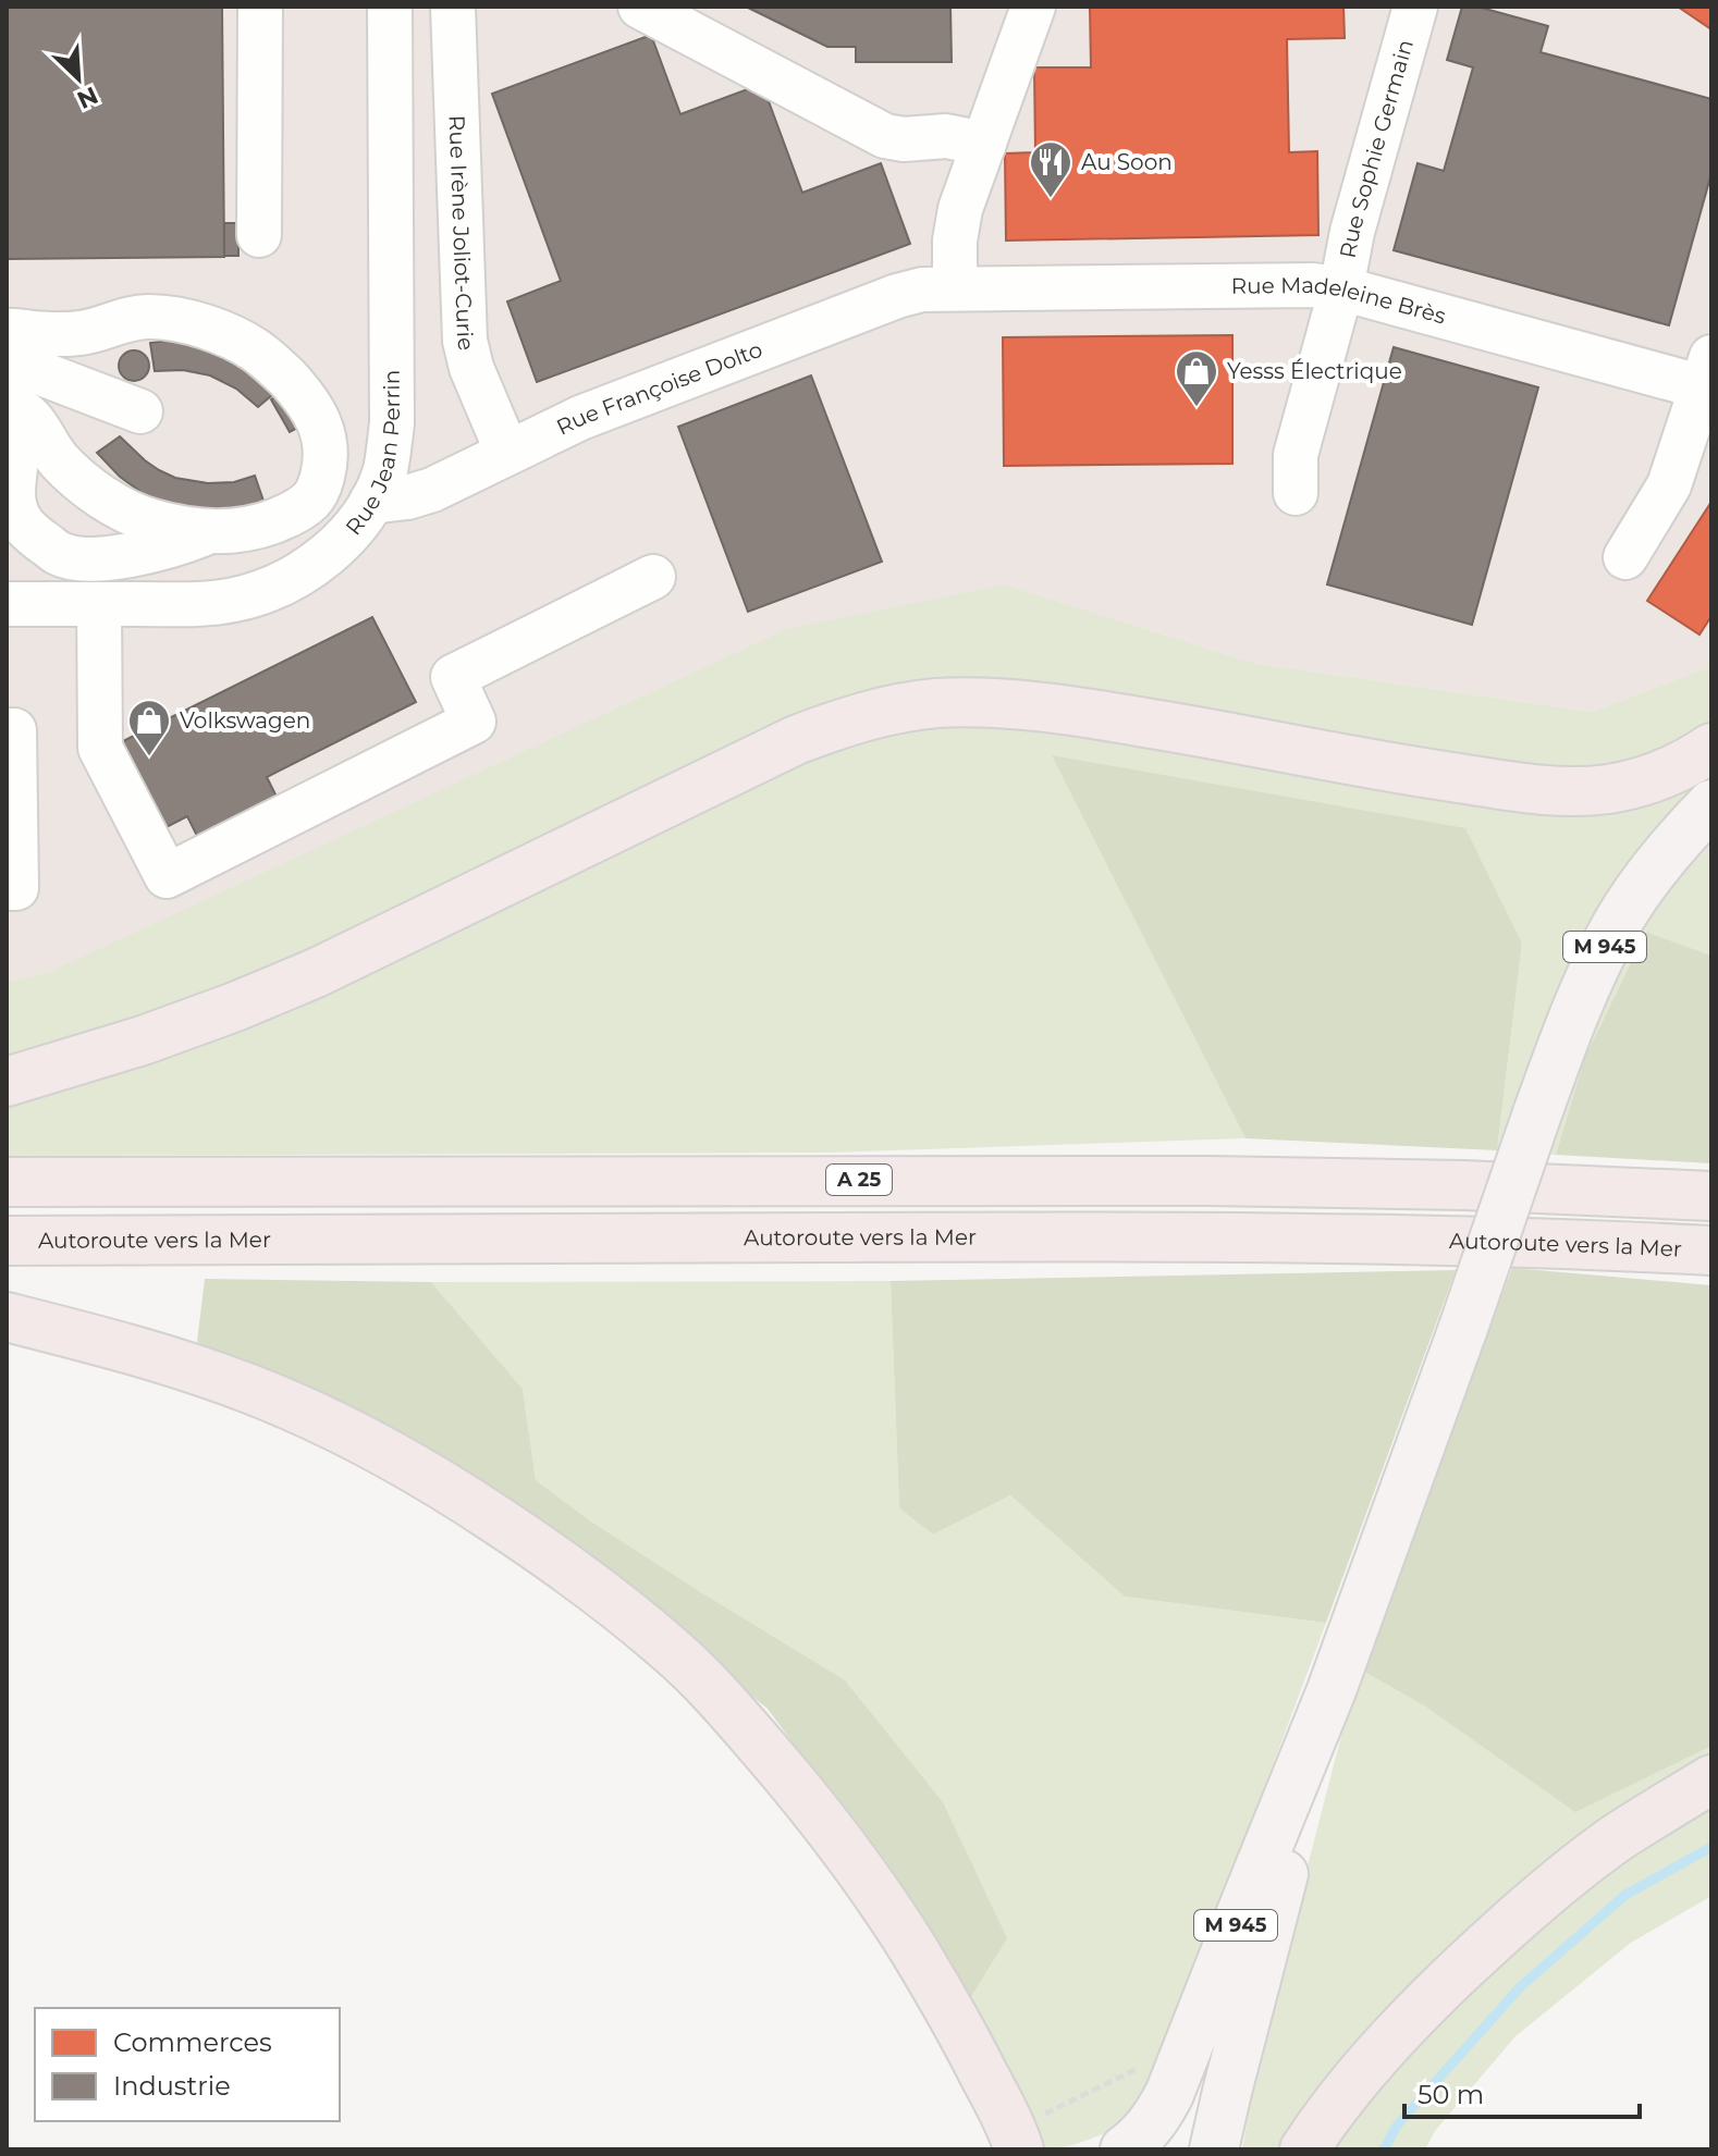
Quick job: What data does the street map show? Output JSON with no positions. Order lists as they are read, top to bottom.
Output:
{
  "streets": {
    "highway": ["A 25", "Autoroute vers la Mer"],
    "main road": ["M 945"],
    "street": [
      "Rue Sophie Germain",
      "Rue Irène Joliot-Curie",
      "Rue Madeleine Brès",
      "Rue Françoise Dolto",
      "Rue Jean Perrin"
    ]
  },
  "crossings": [
    ["Rue Sophie Germain", "Rue Madeleine Brès"],
    ["Rue Irène Joliot-Curie", "Rue Françoise Dolto"],
    ["Rue Madeleine Brès", "Rue Françoise Dolto"],
    ["Rue Françoise Dolto", "Rue Jean Perrin"]
  ],
  "places": {
    "restaurant": ["Au Soon"],
    "shop": ["Yesss Électrique", "Volkswagen"]
  },
  "legend": ["Commerces", "Industrie"],
  "scale_bar": "50 m",
  "north": "bottom right"
}
